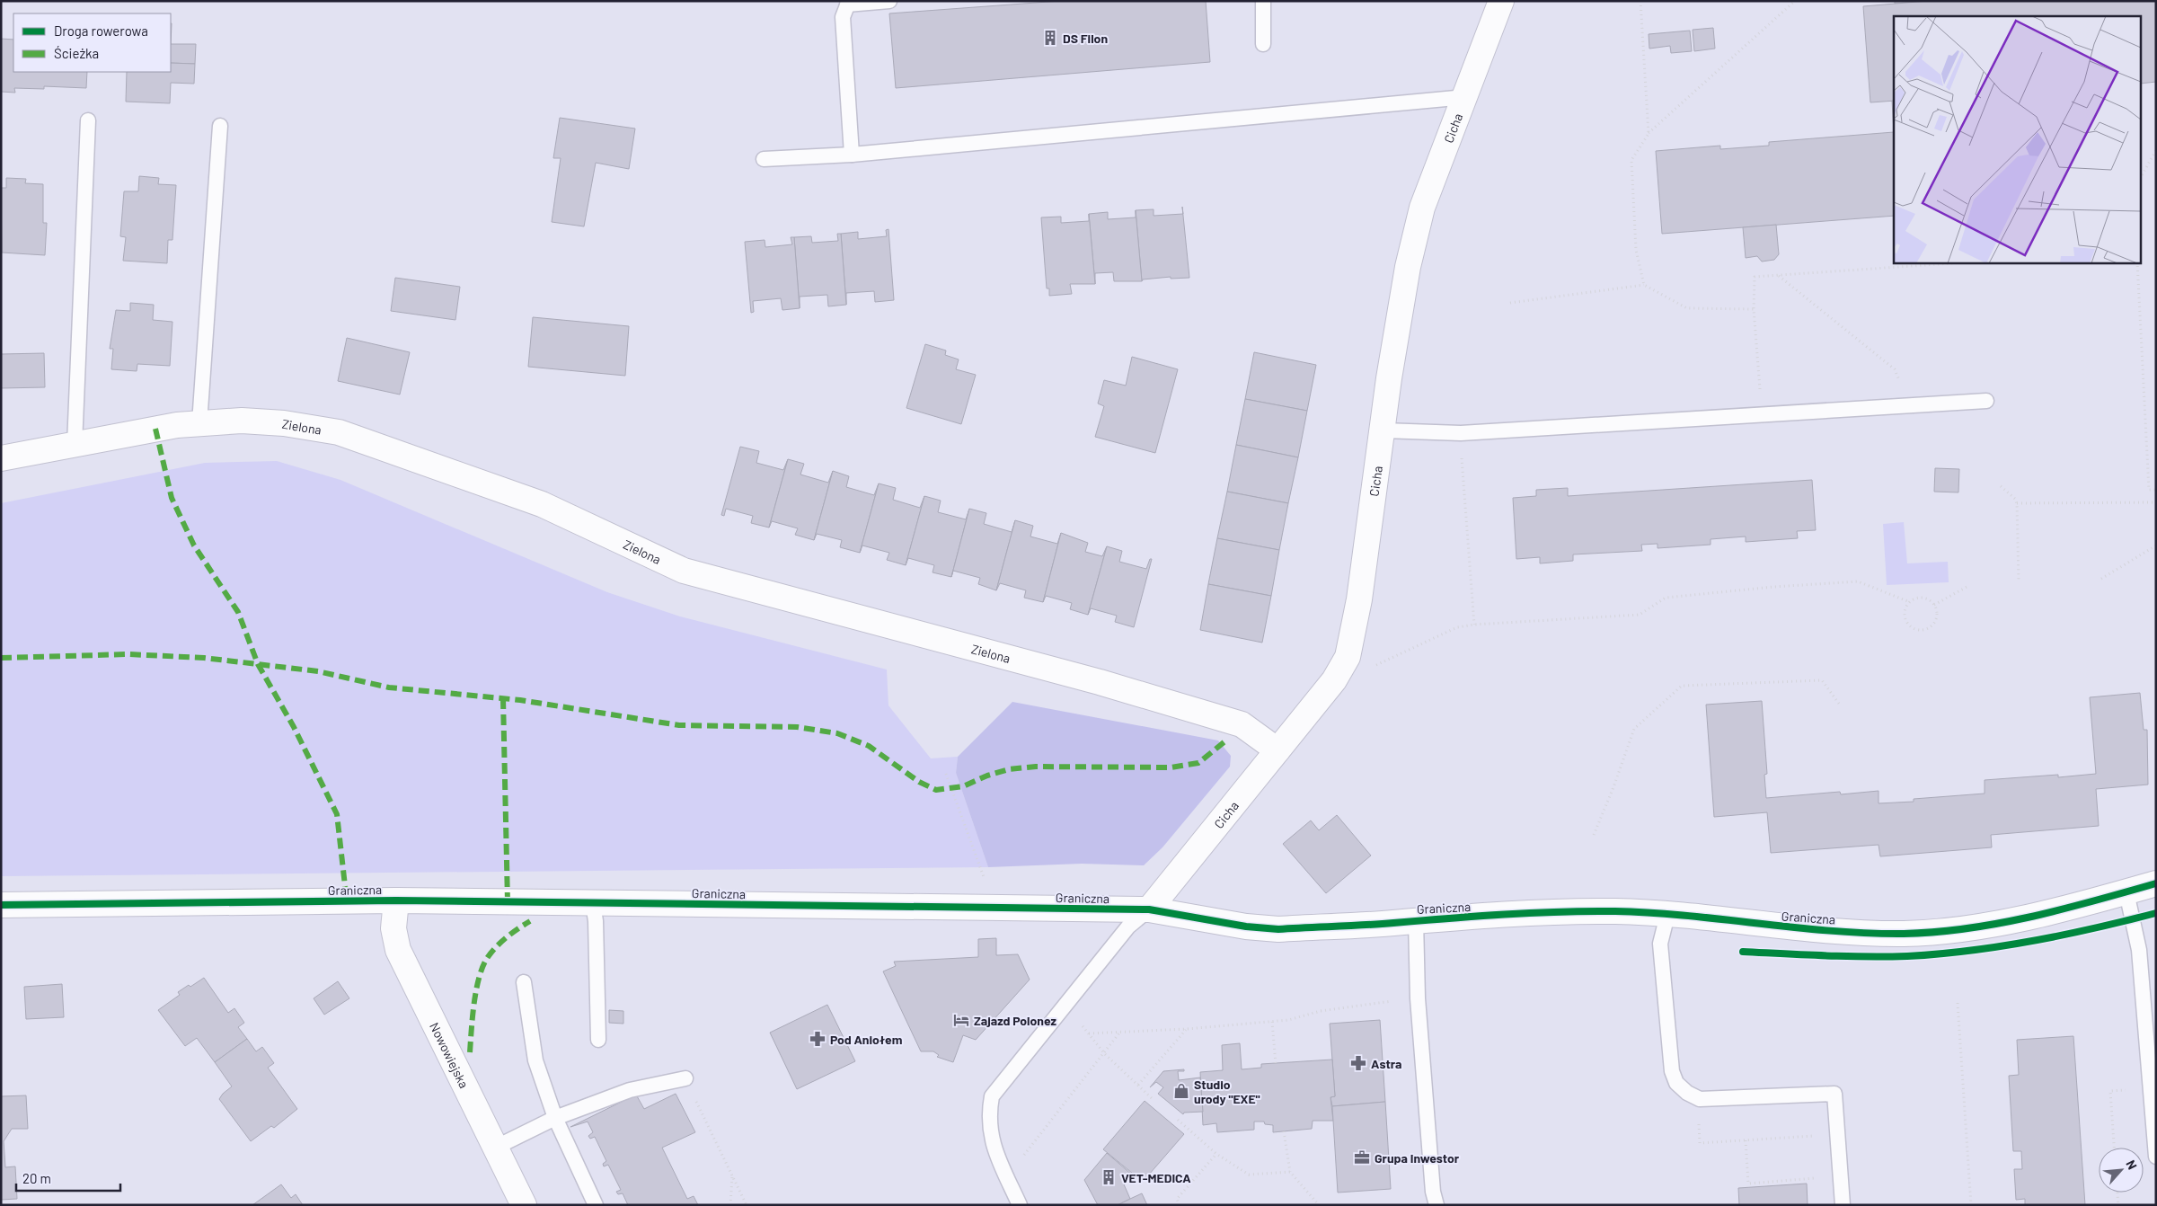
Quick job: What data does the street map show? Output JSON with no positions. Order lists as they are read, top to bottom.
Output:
{
  "streets": {
    "street": [
      "Cicha",
      "Zielona",
      "Graniczna",
      "Nowowiejska"
    ]
  },
  "crossings": [
    ["Cicha", "Zielona"],
    ["Cicha", "Graniczna"],
    ["Graniczna", "Nowowiejska"]
  ],
  "places": {
    "building": ["DS Filon", "VET-MEDICA"],
    "hotel": ["Zajazd Polonez"],
    "pharmacy": ["Pod Aniołem", "Astra"],
    "shop": ["Studio urody \"EXE\""],
    "office": ["Grupa Inwestor"]
  },
  "legend": ["Droga rowerowa", "Ścieżka"],
  "scale_bar": "20 m",
  "north": "top right"
}
